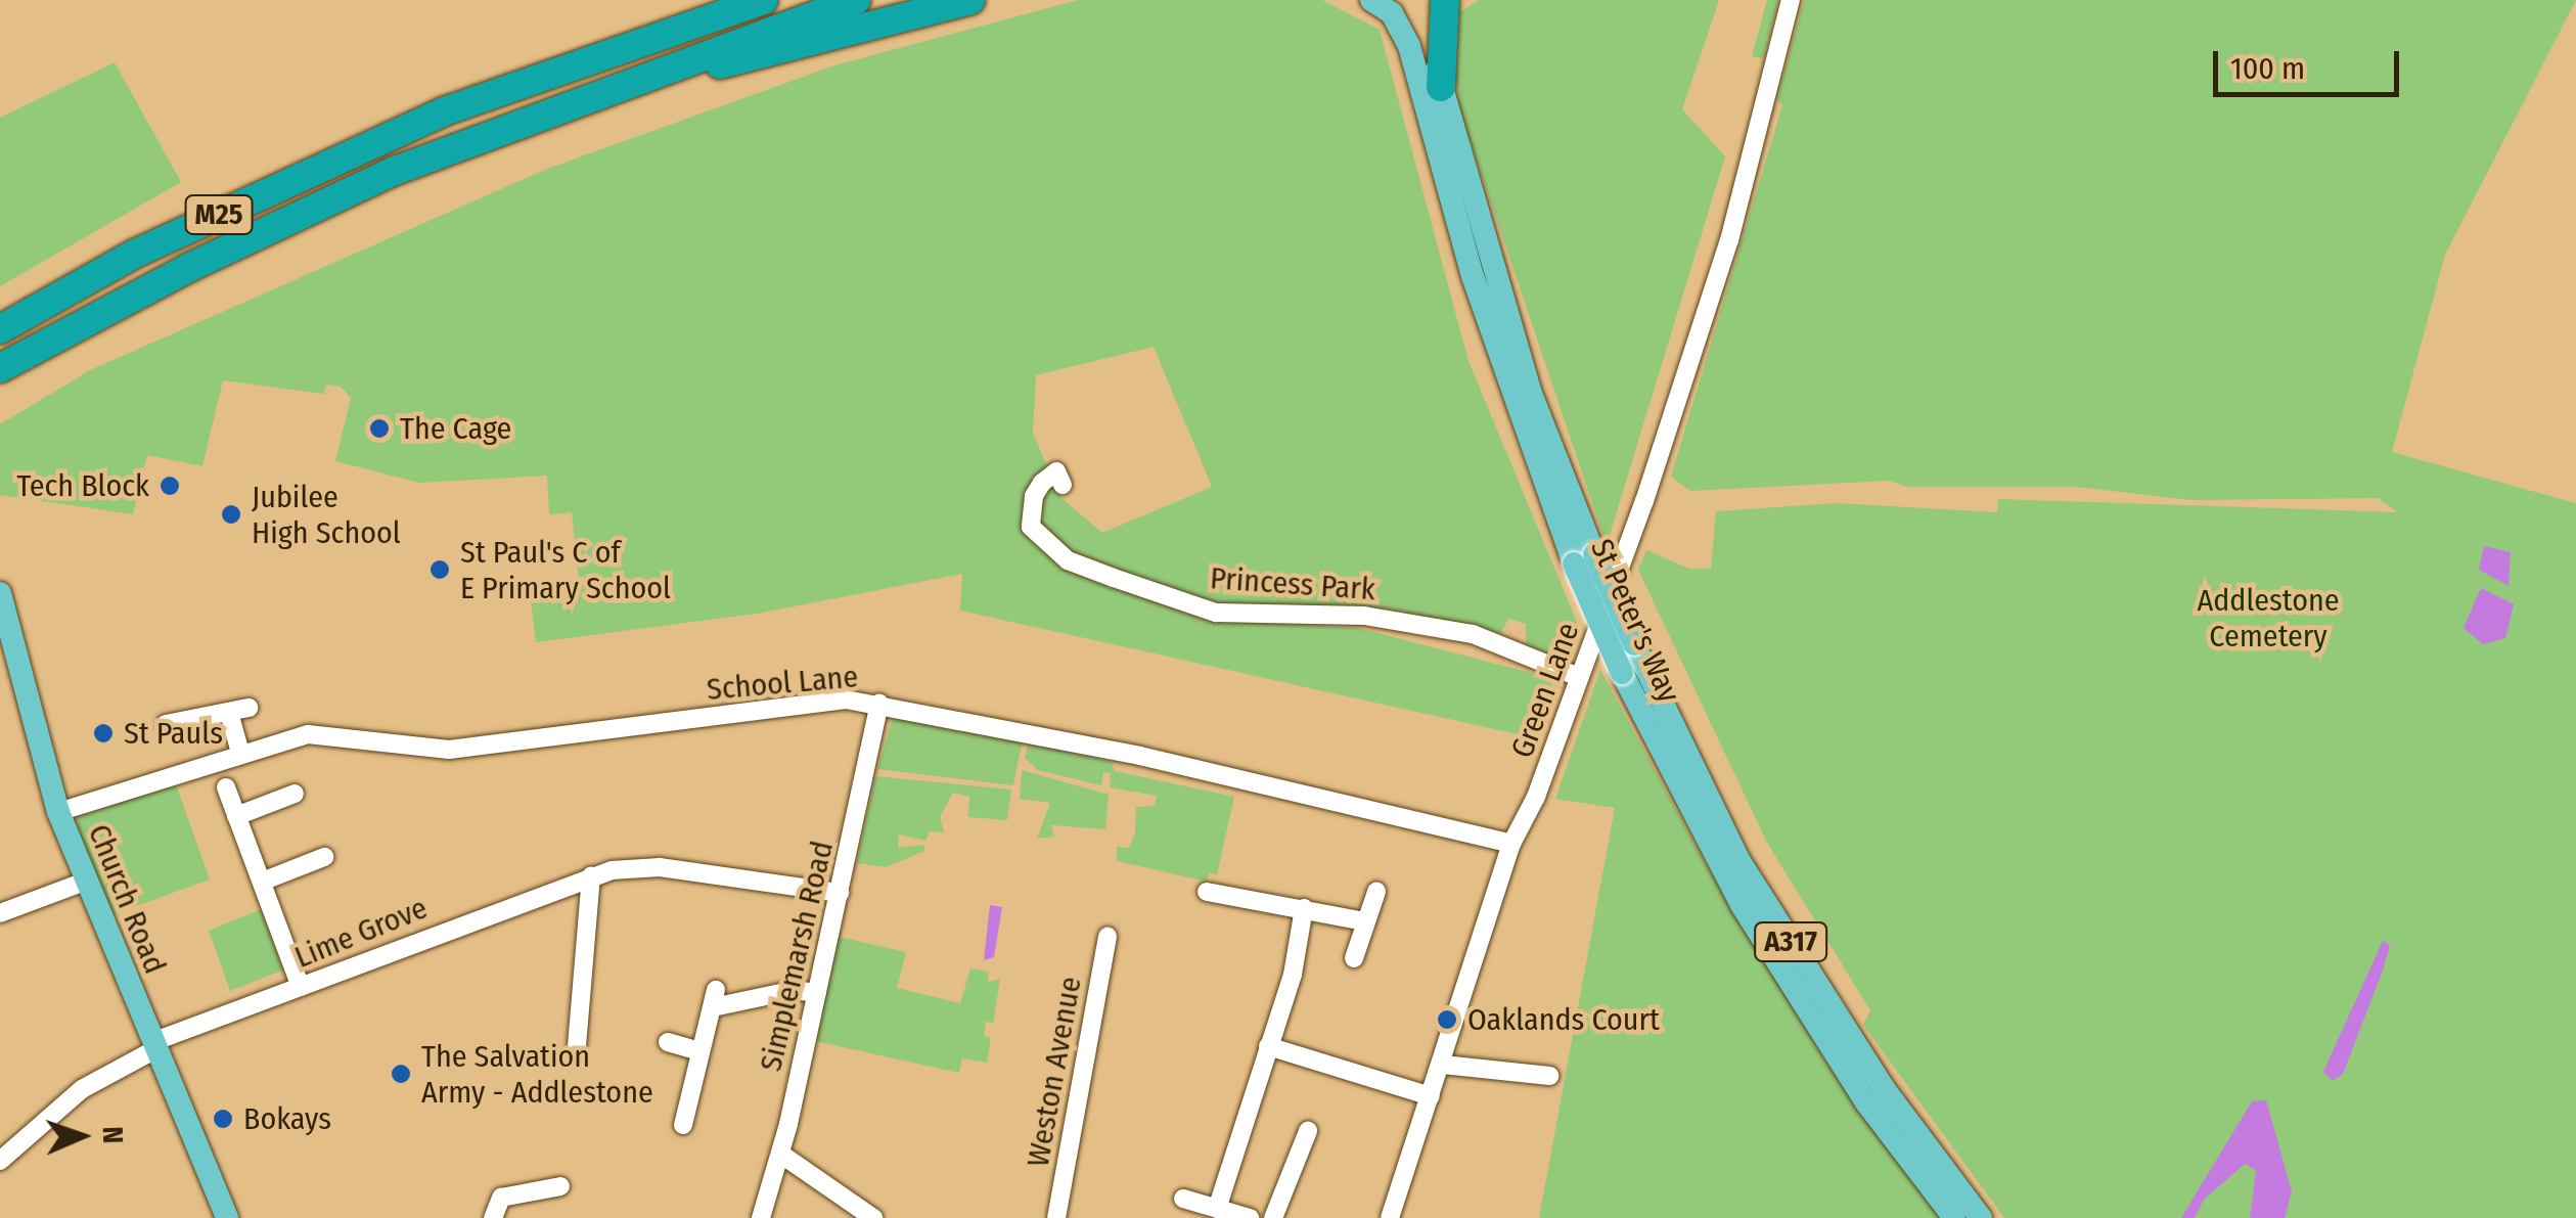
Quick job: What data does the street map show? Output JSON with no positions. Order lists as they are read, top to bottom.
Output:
{
  "streets": {
    "highway": ["M25"],
    "main road": ["St Peter's Way", "Church Road", "A317"],
    "street": [
      "Princess Park",
      "School Lane",
      "Green Lane",
      "Lime Grove",
      "Simplemarsh Road",
      "Weston Avenue"
    ]
  },
  "crossings": [
    ["Princess Park", "Green Lane"],
    ["School Lane", "Green Lane"],
    ["School Lane", "Church Road"],
    ["School Lane", "Simplemarsh Road"],
    ["Church Road", "Lime Grove"],
    ["Lime Grove", "Simplemarsh Road"]
  ],
  "parks": ["Addlestone Cemetery"],
  "places": [
    "The Cage",
    "Tech Block",
    "Jubilee High School",
    "St Paul's C of E Primary School",
    "St Pauls",
    "Oaklands Court",
    "The Salvation Army - Addlestone",
    "Bokays"
  ],
  "scale_bar": "100 m",
  "north": "right"
}
